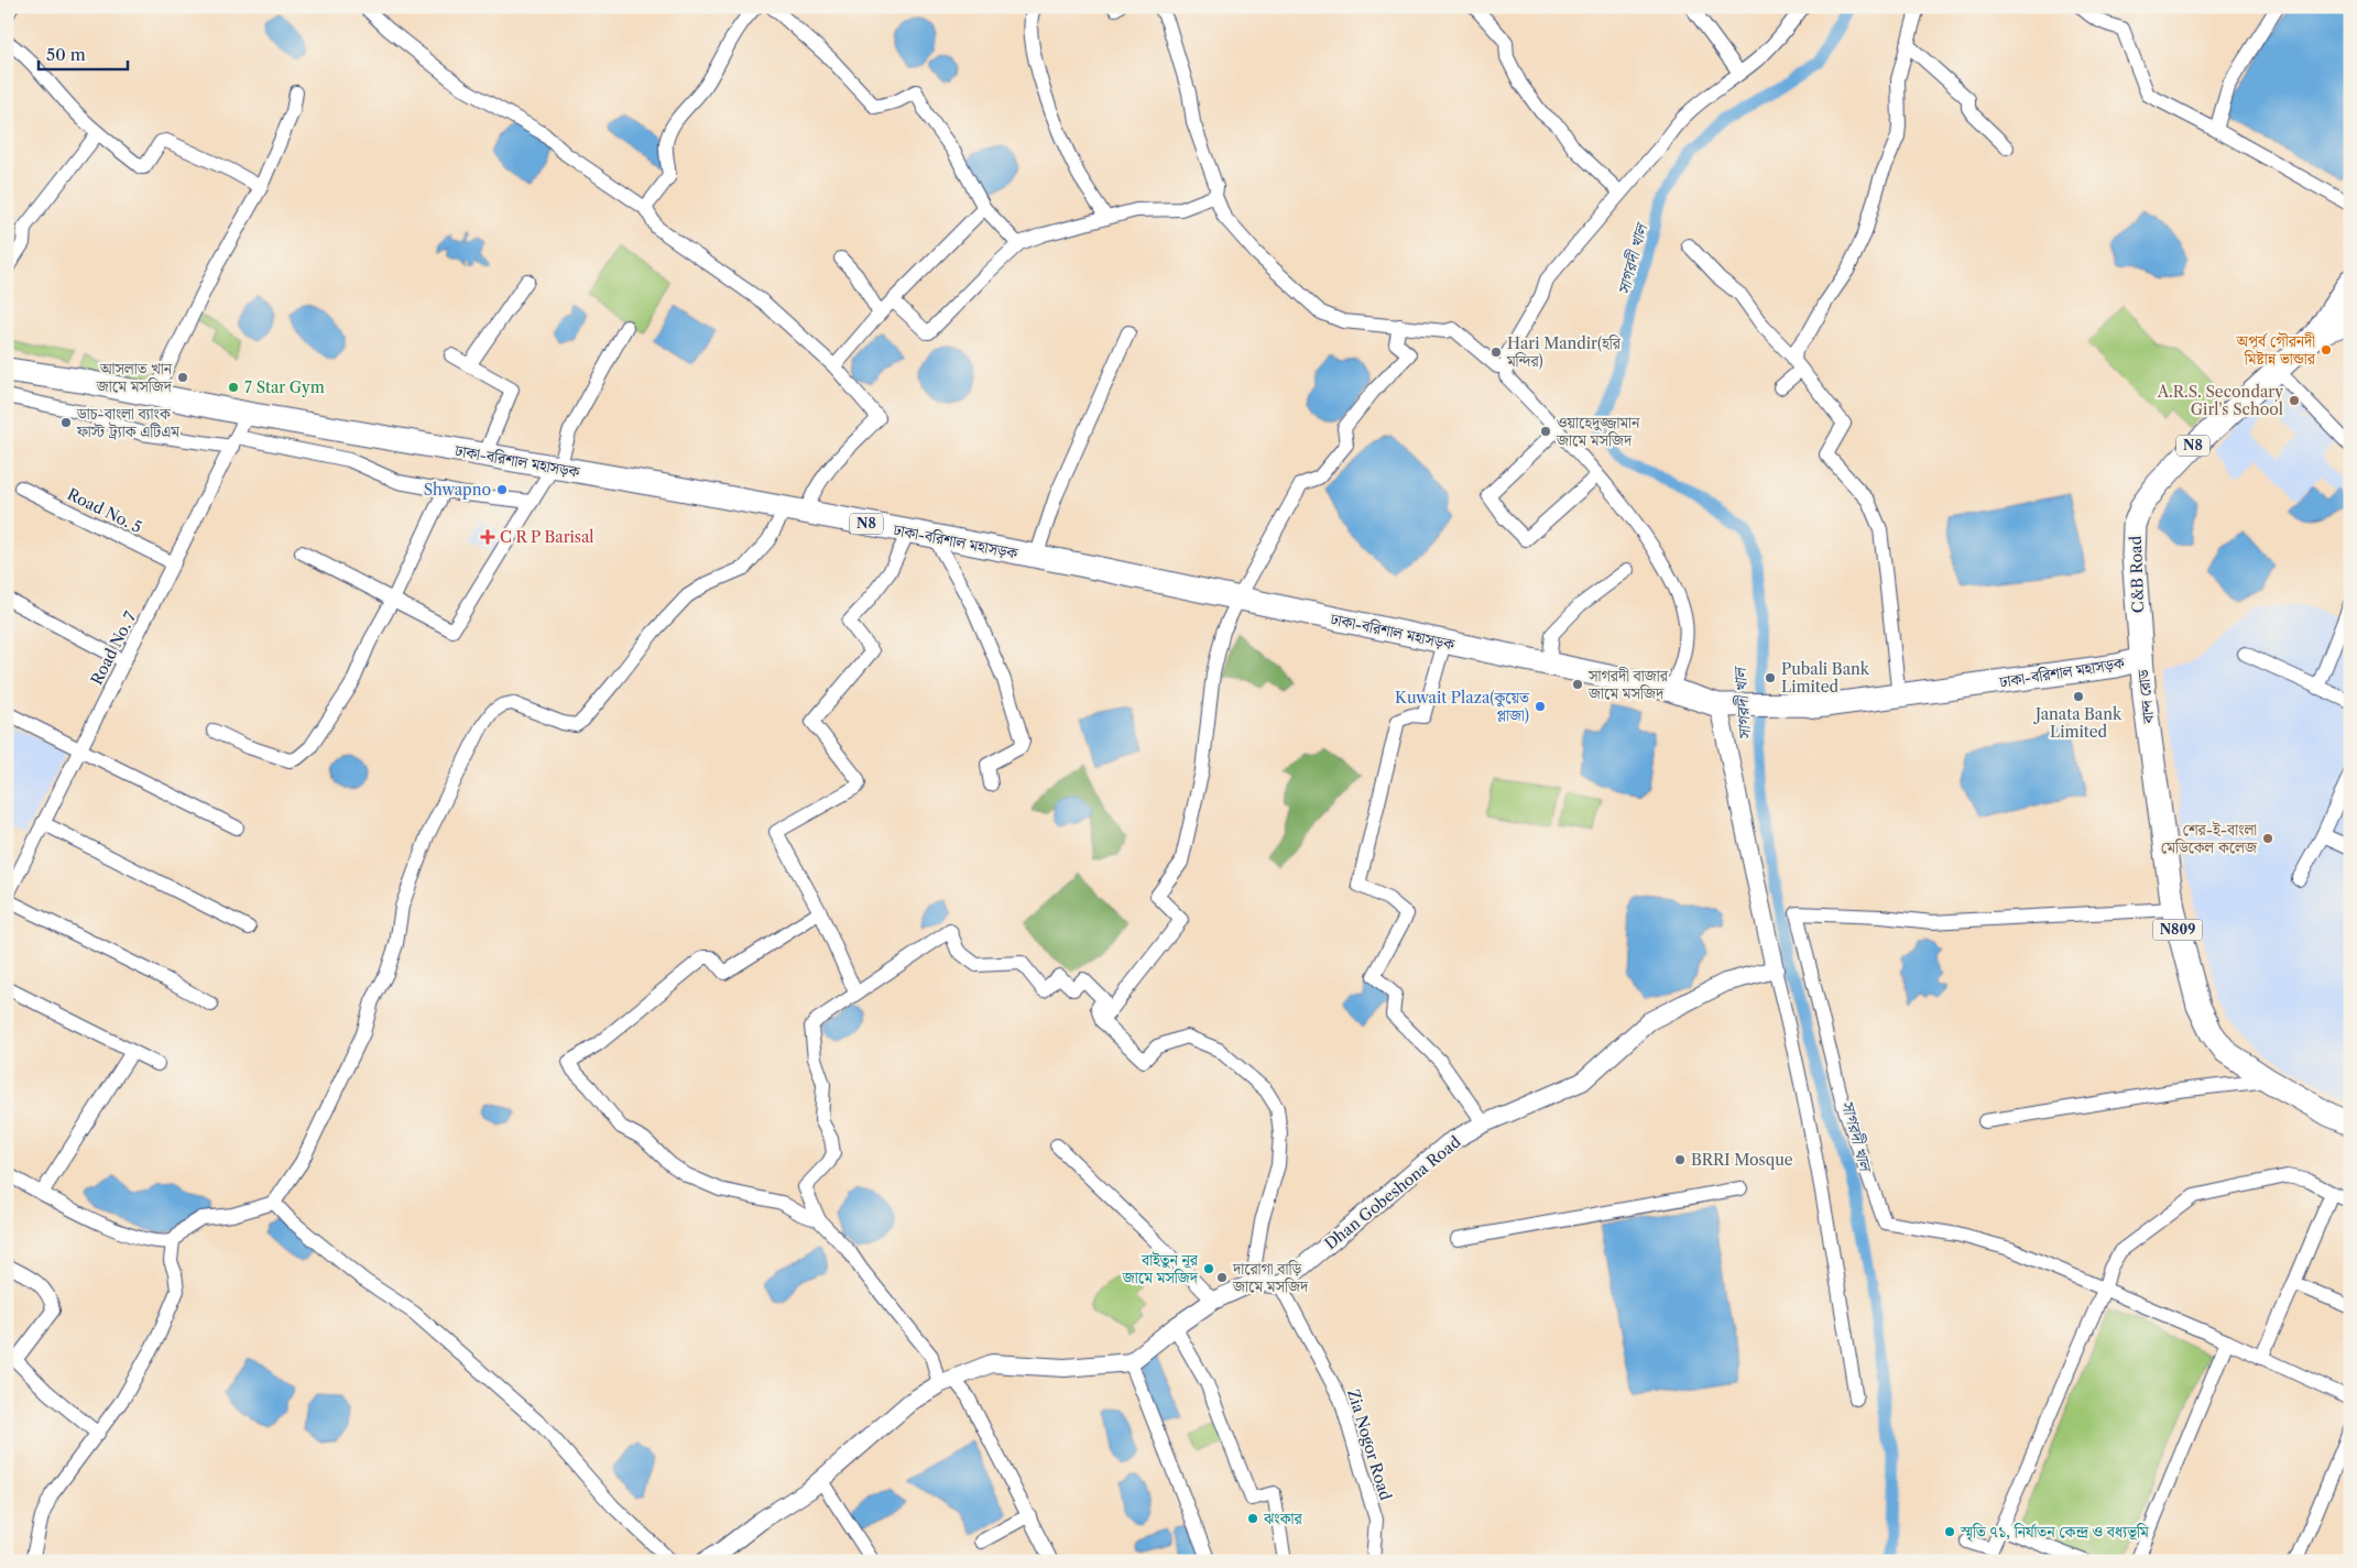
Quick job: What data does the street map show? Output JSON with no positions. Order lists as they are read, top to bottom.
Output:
{
  "streets": {
    "highway": [
      "N8",
      "ঢাকা-বরিশাল মহাসড়ক",
      "C&B Road",
      "বান্দ রোড",
      "N809"
    ],
    "street": [
      "Road No. 5",
      "Road No. 7",
      "Dhan Gobeshona Road",
      "Zia Nogor Road"
    ]
  },
  "crossings": [
    ["ঢাকা-বরিশাল মহাসড়ক", "C&B Road"],
    ["ঢাকা-বরিশাল মহাসড়ক", "Road No. 7"],
    ["ঢাকা-বরিশাল মহাসড়ক", "বান্দ রোড"],
    ["Road No. 5", "Road No. 7"],
    ["C&B Road", "বান্দ রোড"],
    ["Dhan Gobeshona Road", "Zia Nogor Road"]
  ],
  "water": ["সাগরদী খাল"],
  "places": {
    "other": [
      "অপূর্ব গৌরনদী মিষ্টান্ন ভান্ডার",
      "Hari Mandir(হরি মন্দির)",
      "আসলাত খান জামে মসজিদ",
      "7 Star Gym",
      "A.R.S. Secondary Girl's School",
      "ডাচ-বাংলা ব্যাংক ফাস্ট ট্র্যাক এটিএম",
      "ওয়াহেদুজ্জামান জামে মসজিদ",
      "Shwapno",
      "Pubali Bank Limited",
      "সাগরদী বাজার জামে মসজিদ",
      "Janata Bank Limited",
      "Kuwait Plaza(কুয়েত প্লাজা)",
      "শের-ই-বাংলা মেডিকেল কলেজ",
      "BRRI Mosque",
      "বাইতুন নূর জামে মসজিদ",
      "দারোগা বাড়ি জামে মসজিদ",
      "ঝংকার",
      "স্মৃতি ৭১, নির্যাতন কেন্দ্র ও বধ্যভূমি"
    ],
    "health": ["C R P Barisal"]
  },
  "scale_bar": "50 m"
}
